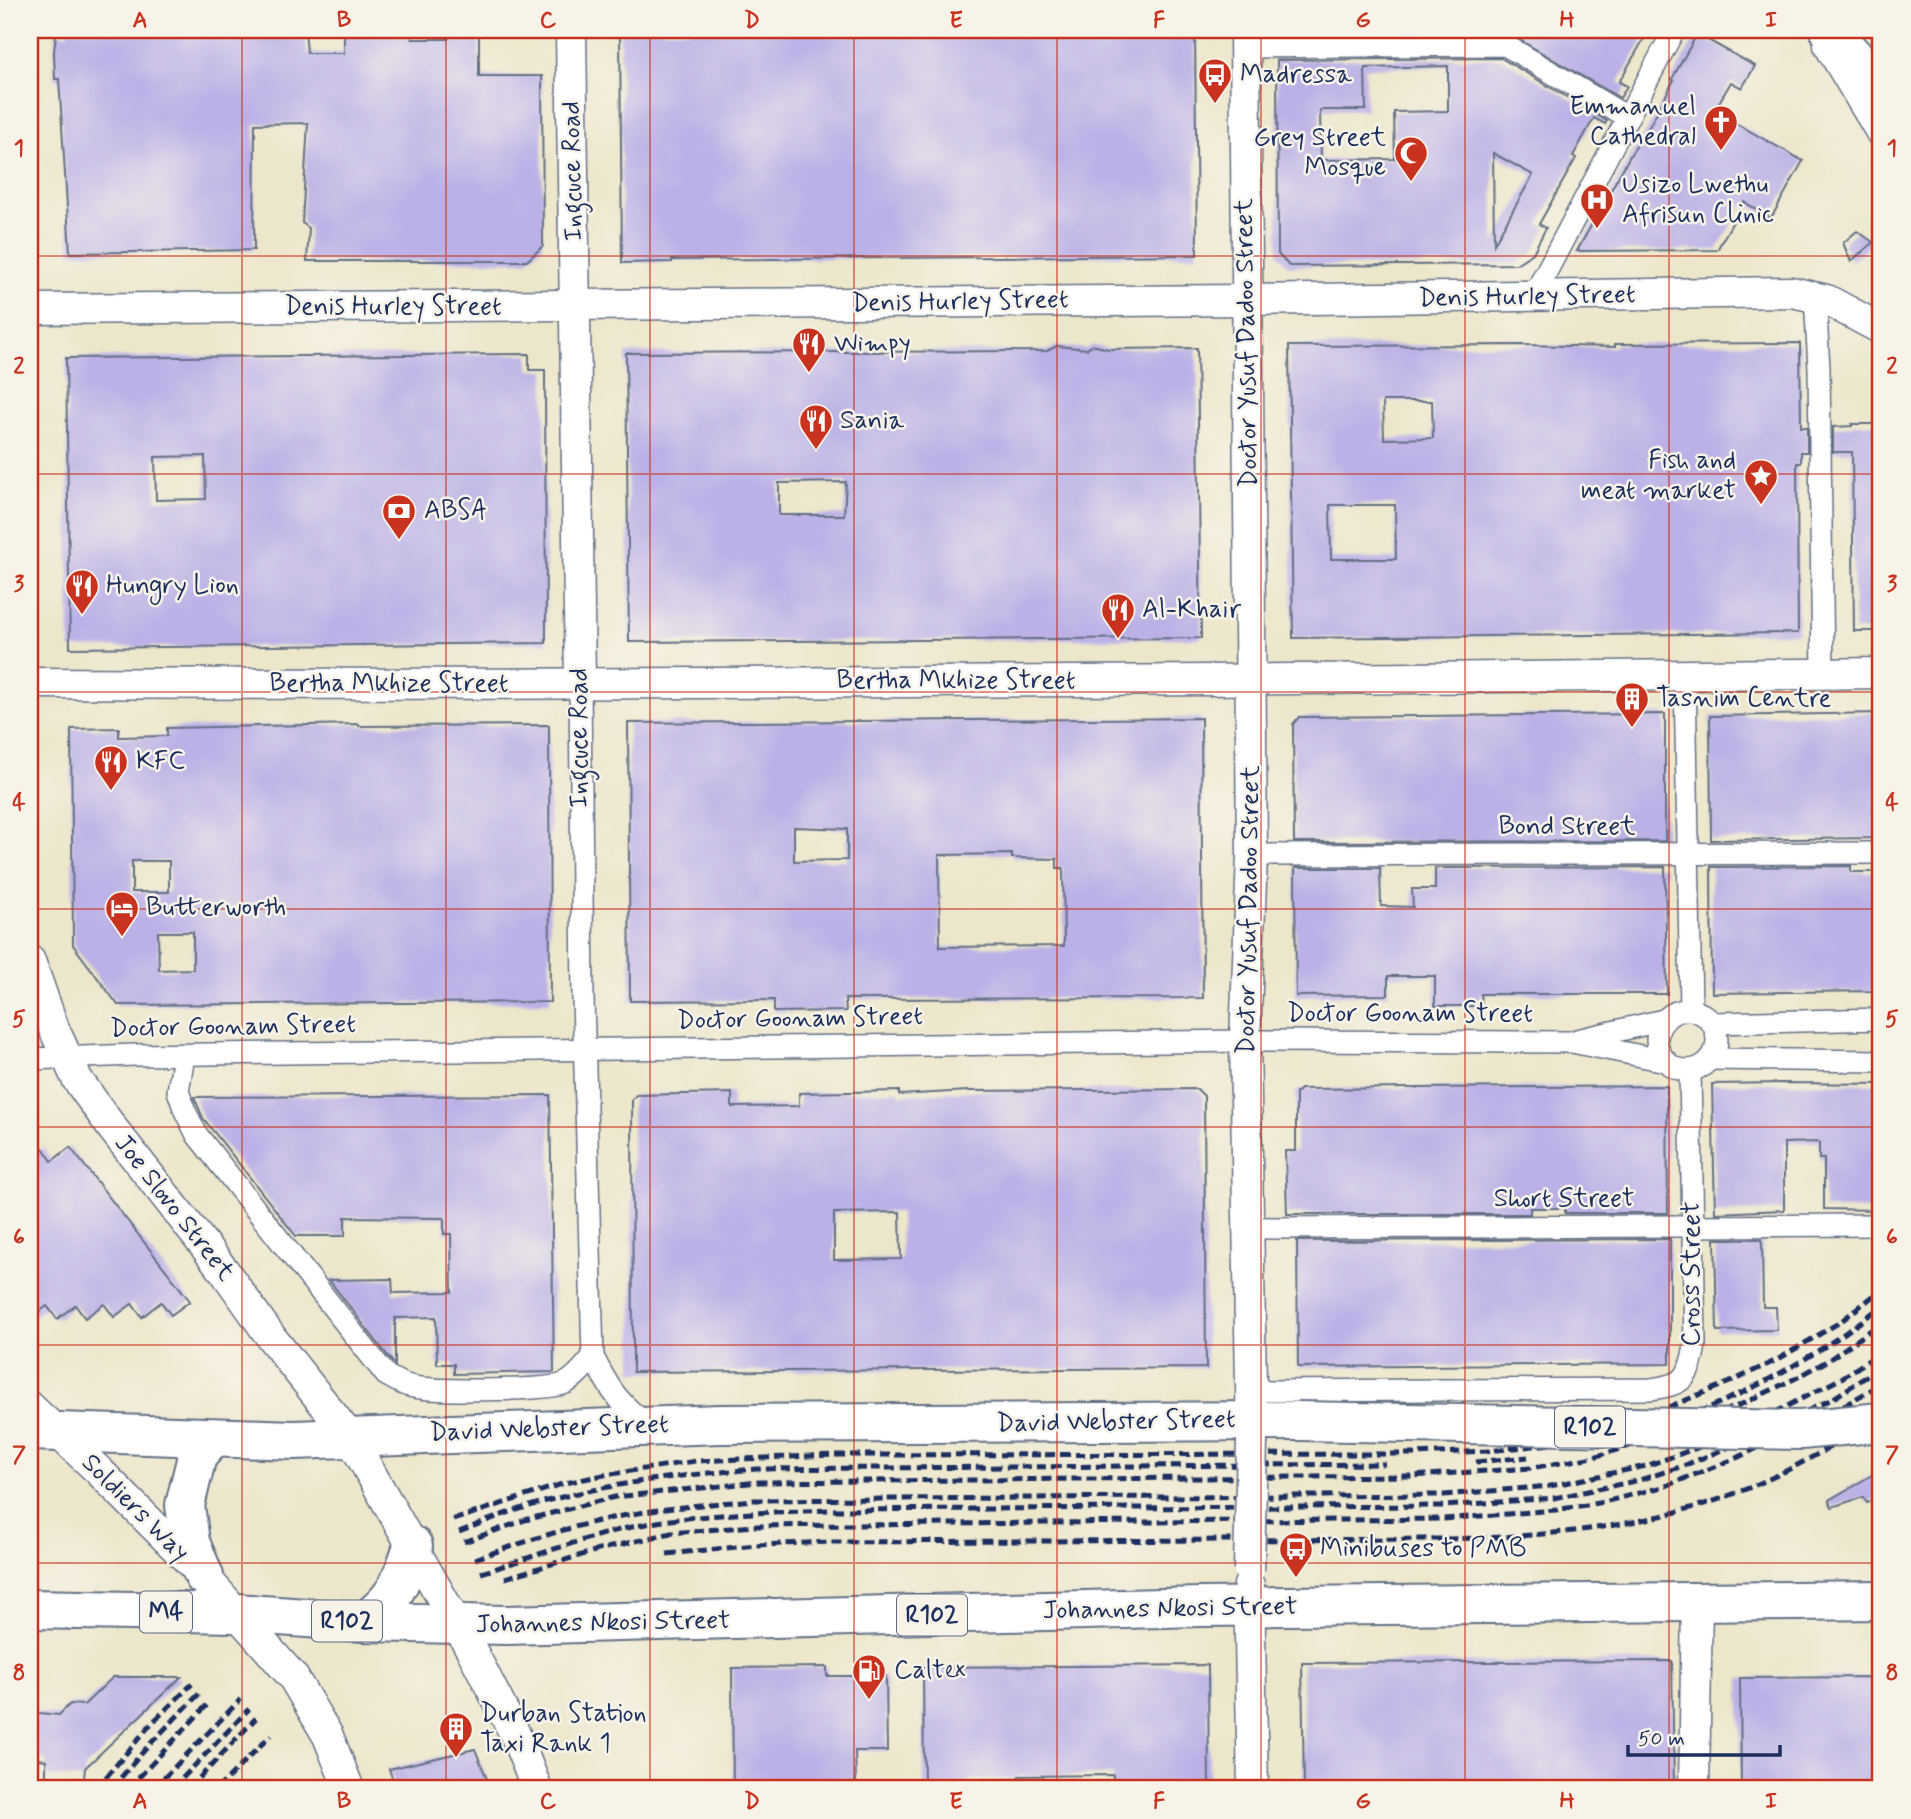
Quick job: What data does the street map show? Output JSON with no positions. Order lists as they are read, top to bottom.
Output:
{
  "streets": {
    "highway": [
      "David Webster Street",
      "R102",
      "Johannes Nkosi Street",
      "M4"
    ],
    "street": [
      "Ingcuce Road",
      "Denis Hurley Street",
      "Doctor Yusuf Dadoo Street",
      "Bertha Mkhize Street",
      "Bond Street",
      "Doctor Goonam Street",
      "Short Street",
      "Joe Slovo Street",
      "Cross Street",
      "Soldiers Way"
    ]
  },
  "crossings": [
    ["Ingcuce Road", "Denis Hurley Street"],
    ["Ingcuce Road", "Bertha Mkhize Street"],
    ["Ingcuce Road", "Doctor Goonam Street"],
    ["Ingcuce Road", "David Webster Street"],
    ["Denis Hurley Street", "Doctor Yusuf Dadoo Street"],
    ["Doctor Yusuf Dadoo Street", "Bertha Mkhize Street"],
    ["Doctor Yusuf Dadoo Street", "Bond Street"],
    ["Doctor Yusuf Dadoo Street", "Doctor Goonam Street"],
    ["Doctor Yusuf Dadoo Street", "Short Street"],
    ["Doctor Yusuf Dadoo Street", "Cross Street"],
    ["Doctor Yusuf Dadoo Street", "David Webster Street"],
    ["Doctor Yusuf Dadoo Street", "Johannes Nkosi Street"],
    ["Doctor Goonam Street", "Joe Slovo Street"],
    ["Short Street", "Cross Street"],
    ["Joe Slovo Street", "David Webster Street"],
    ["Joe Slovo Street", "R102"],
    ["Joe Slovo Street", "Soldiers Way"],
    ["Joe Slovo Street", "M4"],
    ["Cross Street", "David Webster Street"],
    ["David Webster Street", "R102"],
    ["David Webster Street", "Soldiers Way"],
    ["David Webster Street", "M4"],
    ["R102", "Soldiers Way"],
    ["R102", "Johannes Nkosi Street"],
    ["R102", "M4"],
    ["Soldiers Way", "M4"]
  ],
  "places": {
    "bus stop": ["Madressa", "Minibuses to PMB"],
    "church": ["Emmanuel Cathedral"],
    "mosque": ["Grey Street Mosque"],
    "hospital": ["Usizo Lwethu Afrisun Clinic"],
    "restaurant": [
      "Wimpy",
      "Sania",
      "Hungry Lion",
      "Al-Khair",
      "KFC"
    ],
    "place": ["Fish and meat market"],
    "bank": ["ABSA"],
    "building": ["Tasnim Centre", "Durban Station Taxi Rank 1"],
    "hotel": ["Butterworth"],
    "fuel station": ["Caltex"]
  },
  "scale_bar": "50 m",
  "grid": {
    "columns": [
      "A",
      "B",
      "C",
      "D",
      "E",
      "F",
      "G",
      "H",
      "I"
    ],
    "rows": [
      "1",
      "2",
      "3",
      "4",
      "5",
      "6",
      "7",
      "8"
    ]
  }
}
